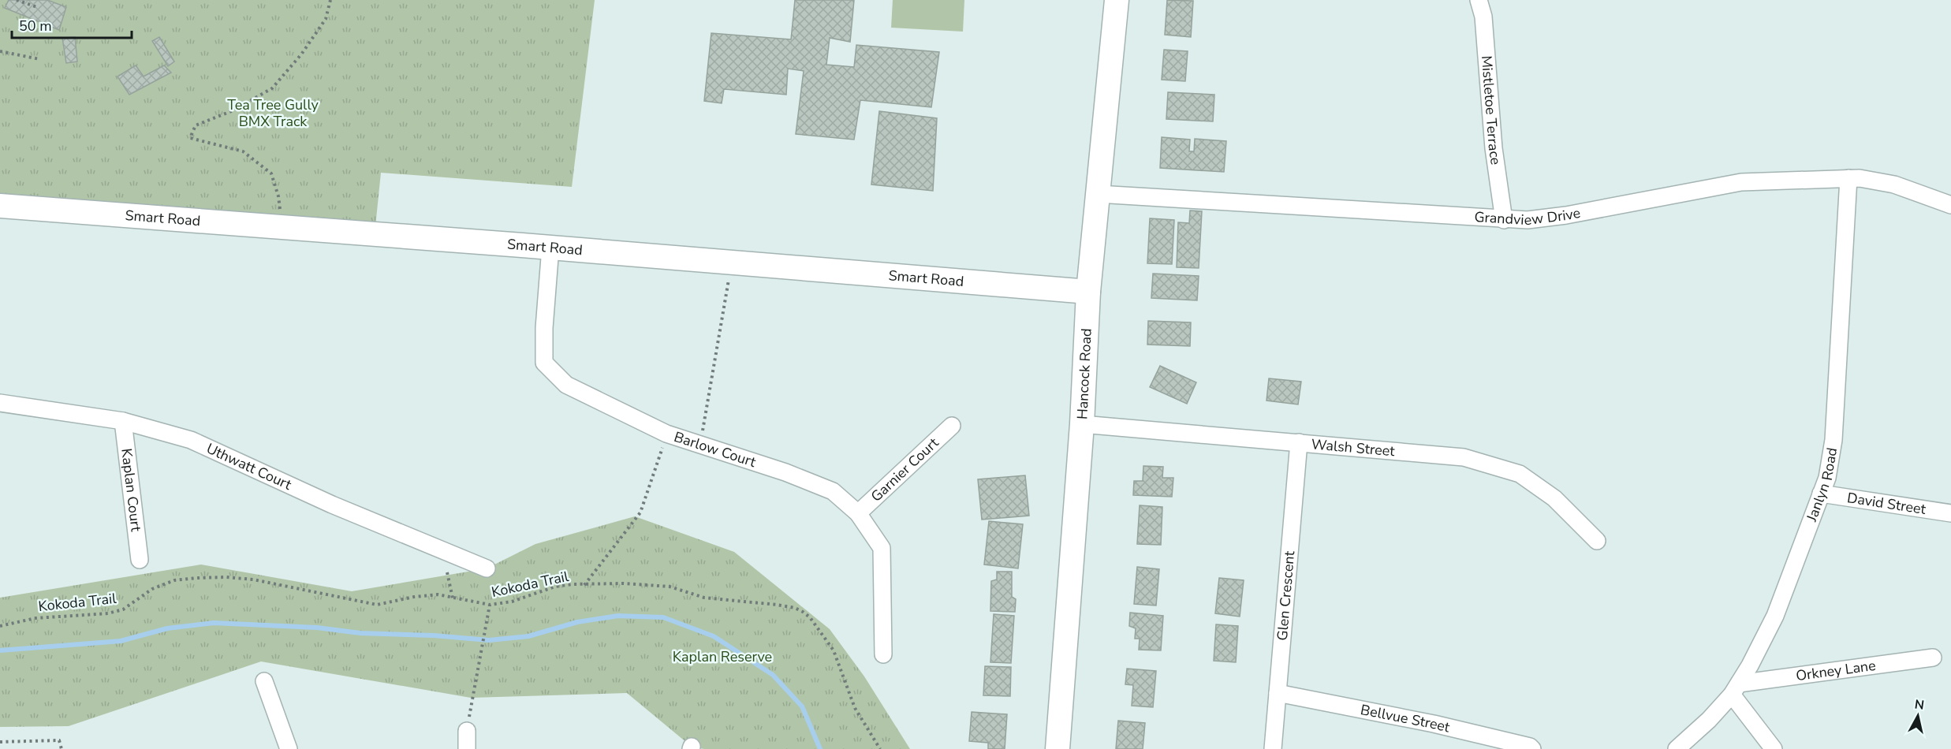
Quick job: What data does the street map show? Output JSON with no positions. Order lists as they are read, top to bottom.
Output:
{
  "streets": {
    "main road": ["Smart Road", "Hancock Road"],
    "street": [
      "Mistletoe Terrace",
      "Grandview Drive",
      "Walsh Street",
      "Barlow Court",
      "Uthwatt Court",
      "Garnier Court",
      "Janlyn Road",
      "Kaplan Court",
      "David Street",
      "Glen Crescent",
      "Orkney Lane",
      "Bellvue Street"
    ],
    "path": ["Kokoda Trail"]
  },
  "crossings": [
    ["Mistletoe Terrace", "Grandview Drive"],
    ["Grandview Drive", "Hancock Road"],
    ["Grandview Drive", "Janlyn Road"],
    ["Smart Road", "Hancock Road"],
    ["Smart Road", "Barlow Court"],
    ["Hancock Road", "Walsh Street"],
    ["Walsh Street", "Glen Crescent"],
    ["Barlow Court", "Garnier Court"],
    ["Uthwatt Court", "Kaplan Court"],
    ["Janlyn Road", "David Street"],
    ["Janlyn Road", "Orkney Lane"],
    ["Glen Crescent", "Bellvue Street"]
  ],
  "parks": ["Tea Tree Gully BMX Track", "Kaplan Reserve"],
  "scale_bar": "50 m",
  "north": "top"
}
